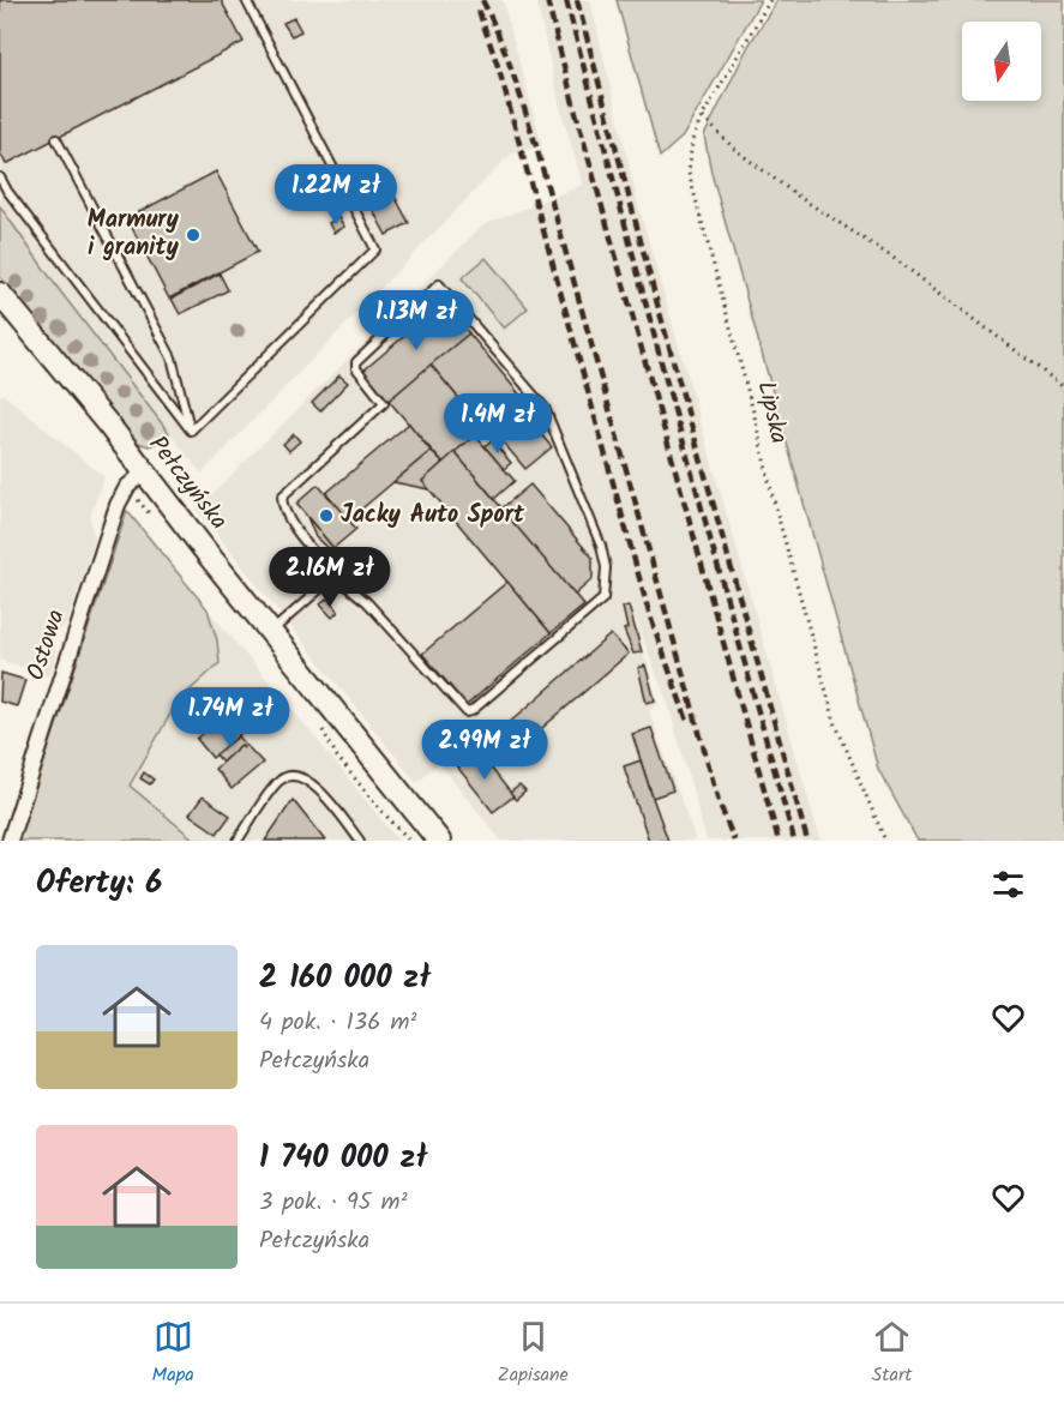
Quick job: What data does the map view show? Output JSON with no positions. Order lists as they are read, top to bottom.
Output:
{
  "streets": {
    "main road": ["Pełczyńska"],
    "street": ["Ostowa"],
    "path": ["Lipska"]
  },
  "crossings": [
    ["Pełczyńska", "Ostowa"]
  ],
  "places": ["Marmury i granity", "Jacky Auto Sport"],
  "north": "bottom",
  "page": {
    "price": [
      "1.22M zł",
      "1.13M zł",
      "1.4M zł",
      "2.16M zł",
      "1.74M zł",
      "2.99M zł"
    ],
    "heading": "Oferty: 6",
    "list": [
      {
        "name": "2 160 000 zł",
        "note": "4 pok. · 136 m² · Pełczyńska"
      },
      {
        "name": "1 740 000 zł",
        "note": "3 pok. · 95 m² · Pełczyńska"
      }
    ],
    "tabs": ["Mapa", "Zapisane", "Start"]
  }
}
